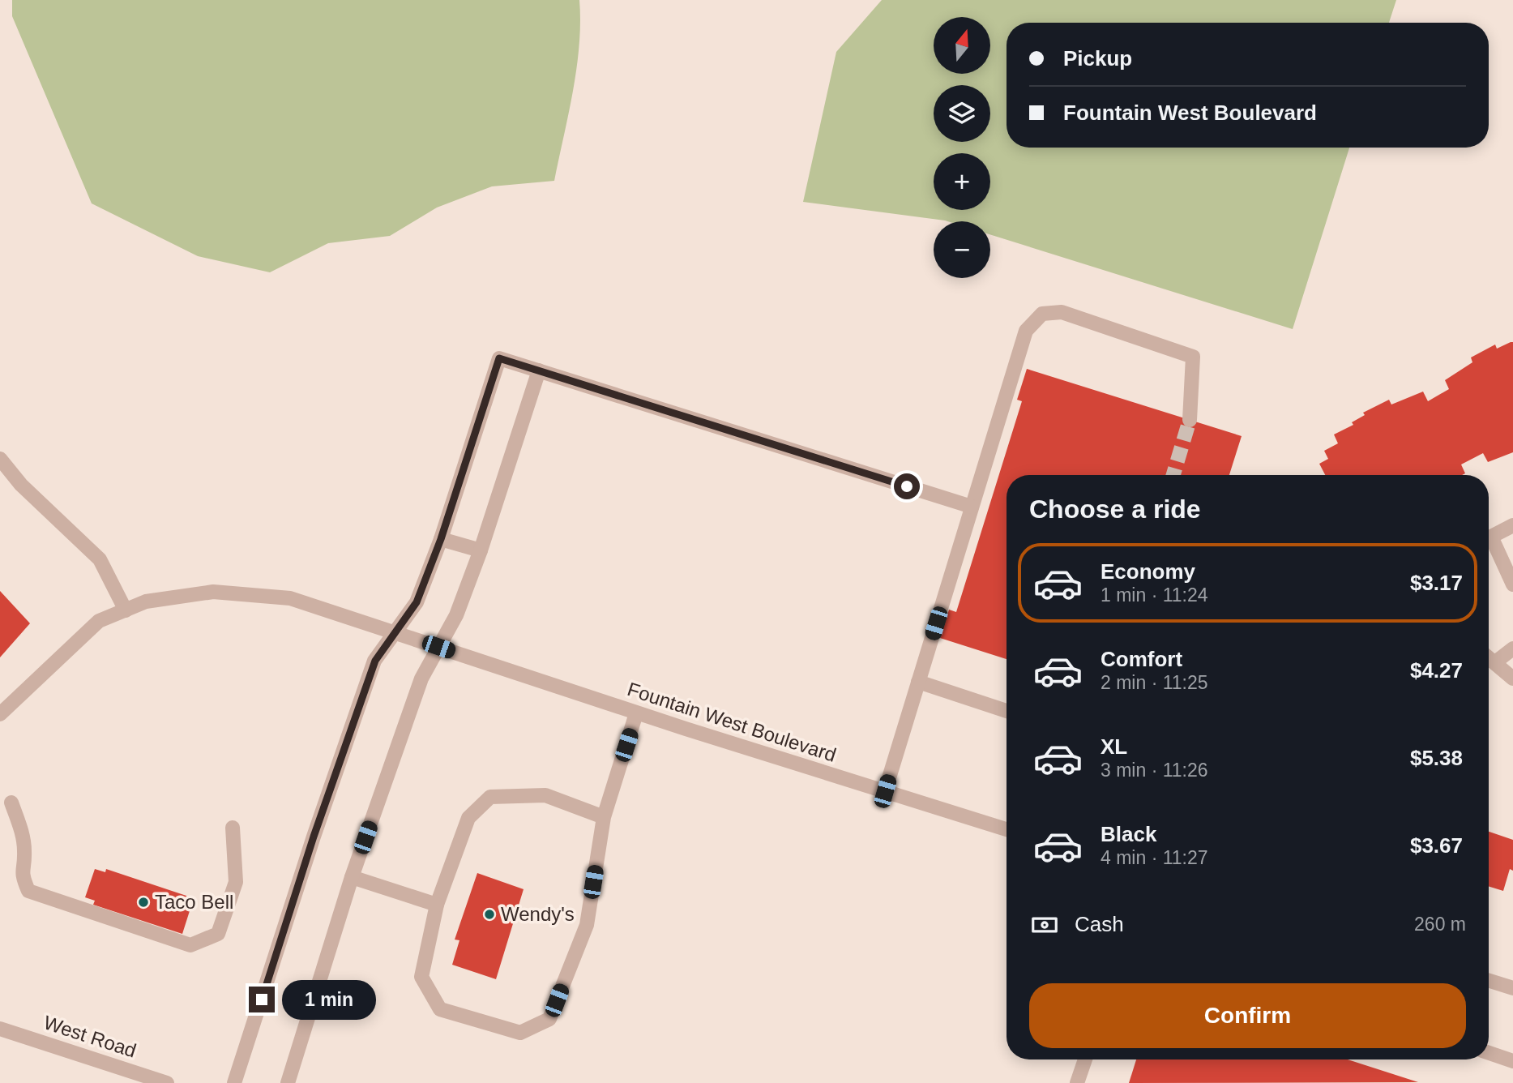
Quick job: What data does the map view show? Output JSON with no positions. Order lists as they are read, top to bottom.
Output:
{
  "streets": {
    "street": ["Fountain West Boulevard", "West Road"]
  },
  "places": ["Taco Bell", "Wendy's"],
  "north": "top",
  "page": {
    "map_buttons": ["+", "−"],
    "banner": ["Pickup", "Fountain West Boulevard"],
    "heading": "Choose a ride",
    "list": [
      {
        "name": "Economy",
        "note": "1 min · 11:24",
        "value": "$3.17"
      },
      {
        "name": "Comfort",
        "note": "2 min · 11:25",
        "value": "$4.27"
      },
      {
        "name": "XL",
        "note": "3 min · 11:26",
        "value": "$5.38"
      },
      {
        "name": "Black",
        "note": "4 min · 11:27",
        "value": "$3.67"
      }
    ],
    "pay": ["Cash", "260 m"],
    "buttons": "Confirm",
    "bubble": "1 min"
  }
}
